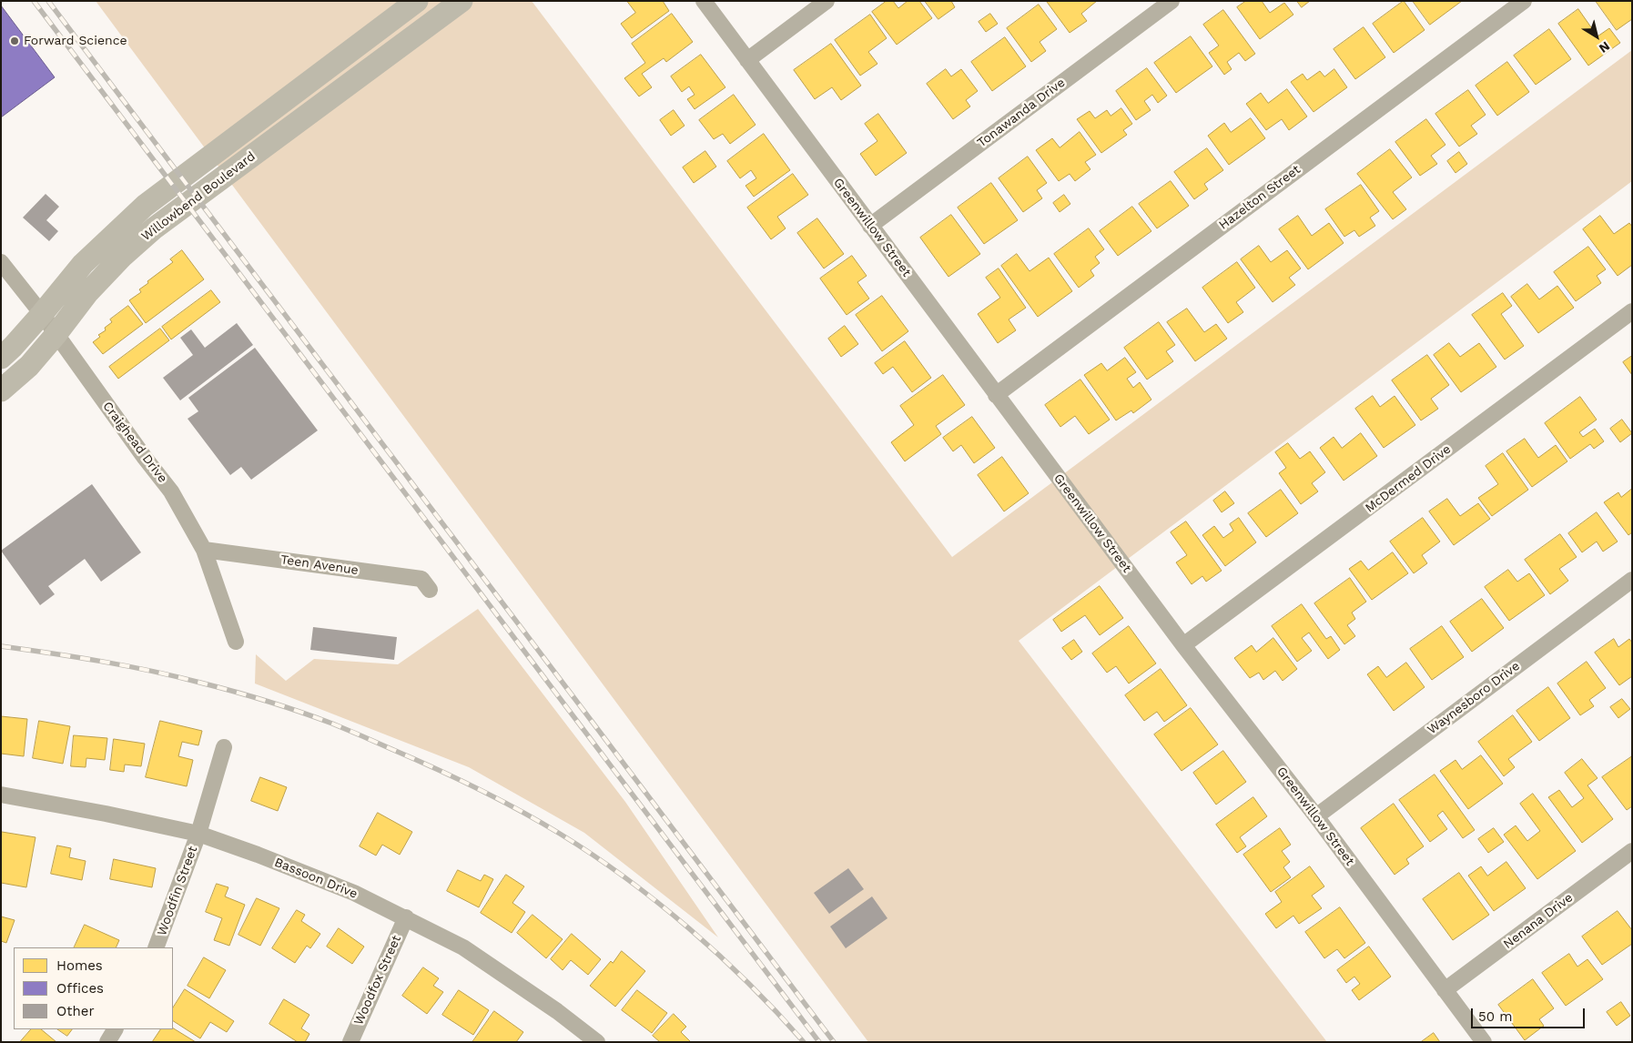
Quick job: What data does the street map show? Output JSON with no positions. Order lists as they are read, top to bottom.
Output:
{
  "streets": {
    "main road": ["Willowbend Boulevard"],
    "street": [
      "Tonawanda Drive",
      "Hazelton Street",
      "Greenwillow Street",
      "Craighead Drive",
      "McDermed Drive",
      "Teen Avenue",
      "Waynesboro Drive",
      "Bassoon Drive",
      "Woodfin Street",
      "Nenana Drive",
      "Woodfox Street"
    ]
  },
  "crossings": [
    ["Tonawanda Drive", "Greenwillow Street"],
    ["Willowbend Boulevard", "Craighead Drive"],
    ["Hazelton Street", "Greenwillow Street"],
    ["Greenwillow Street", "McDermed Drive"],
    ["Greenwillow Street", "Waynesboro Drive"],
    ["Greenwillow Street", "Nenana Drive"],
    ["Craighead Drive", "Teen Avenue"],
    ["Bassoon Drive", "Woodfin Street"],
    ["Bassoon Drive", "Woodfox Street"]
  ],
  "places": ["Forward Science"],
  "legend": ["Homes", "Offices", "Other"],
  "scale_bar": "50 m",
  "north": "bottom right"
}
